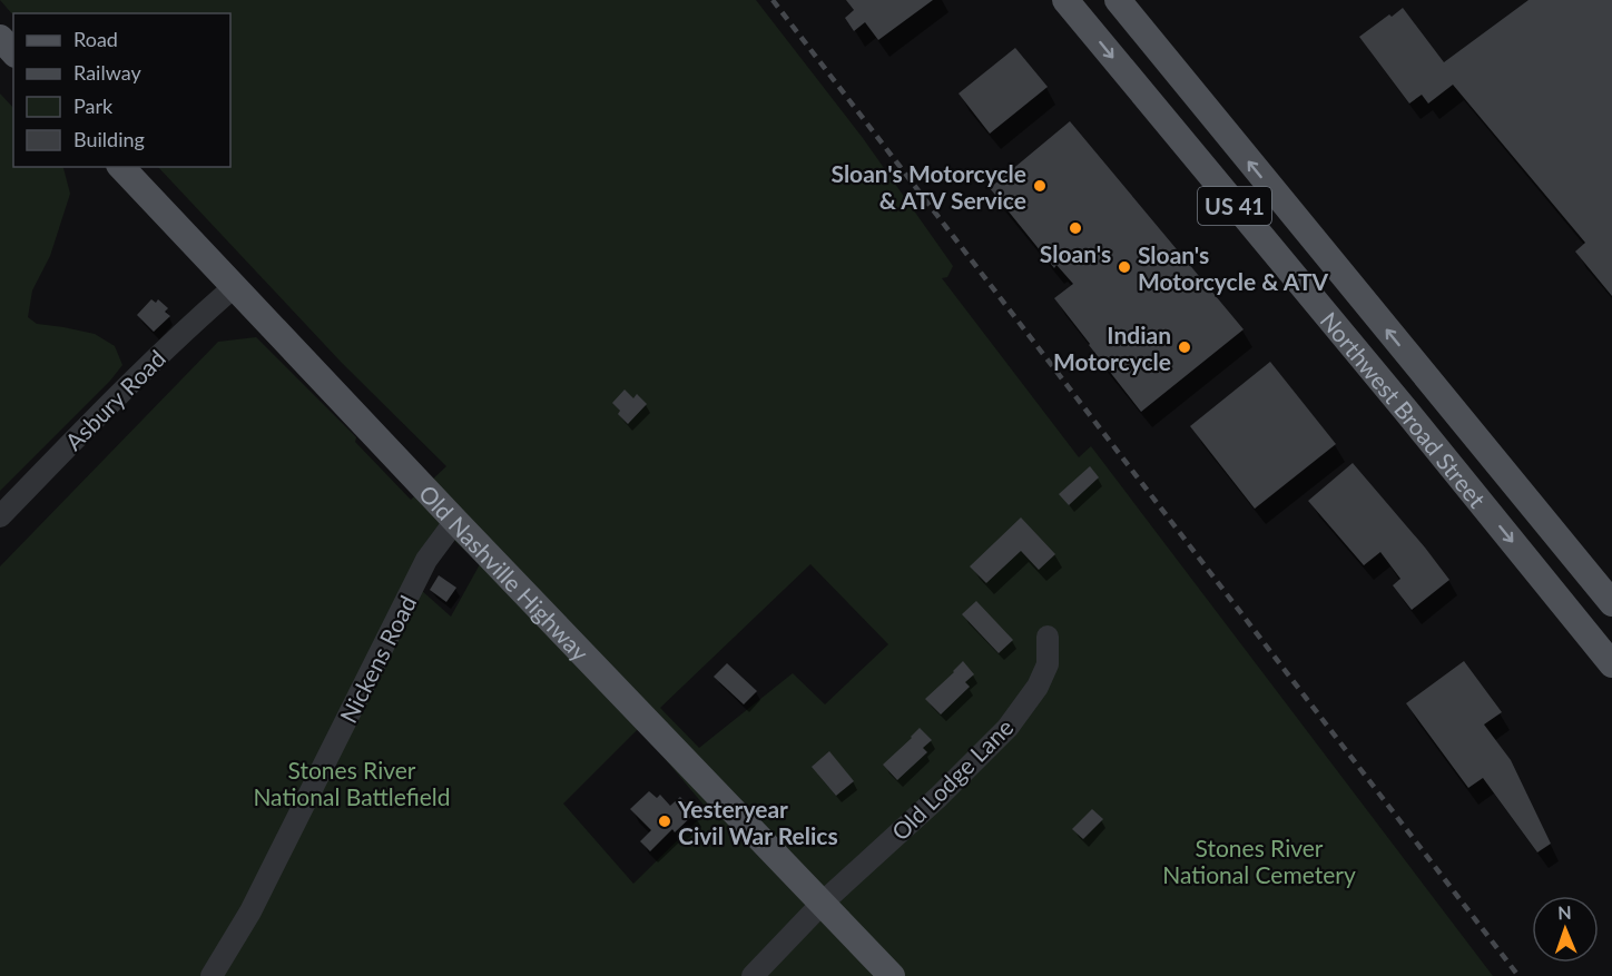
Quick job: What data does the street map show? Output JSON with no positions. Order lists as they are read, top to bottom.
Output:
{
  "streets": {
    "main road": ["US 41", "Northwest Broad Street", "Old Nashville Highway"],
    "street": ["Asbury Road", "Nickens Road", "Old Lodge Lane"]
  },
  "crossings": [
    ["Asbury Road", "Old Nashville Highway"],
    ["Old Nashville Highway", "Nickens Road"],
    ["Old Nashville Highway", "Old Lodge Lane"]
  ],
  "parks": ["Stones River National Battlefield", "Stones River National Cemetery"],
  "places": [
    "Sloan's Motorcycle & ATV Service",
    "Sloan's",
    "Sloan's Motorcycle & ATV",
    "Indian Motorcycle",
    "Yesteryear Civil War Relics"
  ],
  "legend": [
    "Road",
    "Railway",
    "Park",
    "Building"
  ],
  "north": "top"
}
